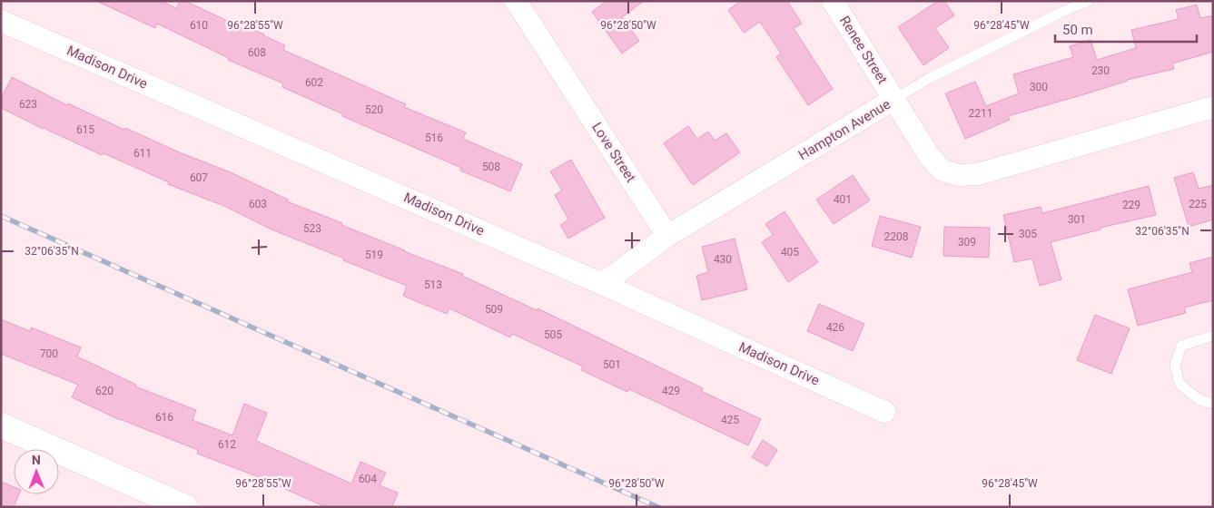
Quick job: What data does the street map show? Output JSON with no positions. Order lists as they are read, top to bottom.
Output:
{
  "streets": {
    "street": [
      "Renee Street",
      "Madison Drive",
      "Hampton Avenue",
      "Love Street"
    ]
  },
  "crossings": [
    ["Renee Street", "Hampton Avenue"],
    ["Hampton Avenue", "Love Street"]
  ],
  "house_numbers": [
    "610",
    "608",
    "230",
    "602",
    "300",
    "623",
    "520",
    "2211",
    "615",
    "516",
    "611",
    "508",
    "607",
    "401",
    "603",
    "225",
    "229",
    "301",
    "523",
    "305",
    "2208",
    "309",
    "405",
    "519",
    "430",
    "513",
    "509",
    "426",
    "505",
    "700",
    "501",
    "620",
    "429",
    "616",
    "425",
    "612",
    "604"
  ],
  "scale_bar": "50 m",
  "north": "top",
  "coordinates": [
    "96°28'55\"W",
    "96°28'50\"W",
    "96°28'45\"W",
    "32°06'35\"N"
  ]
}
